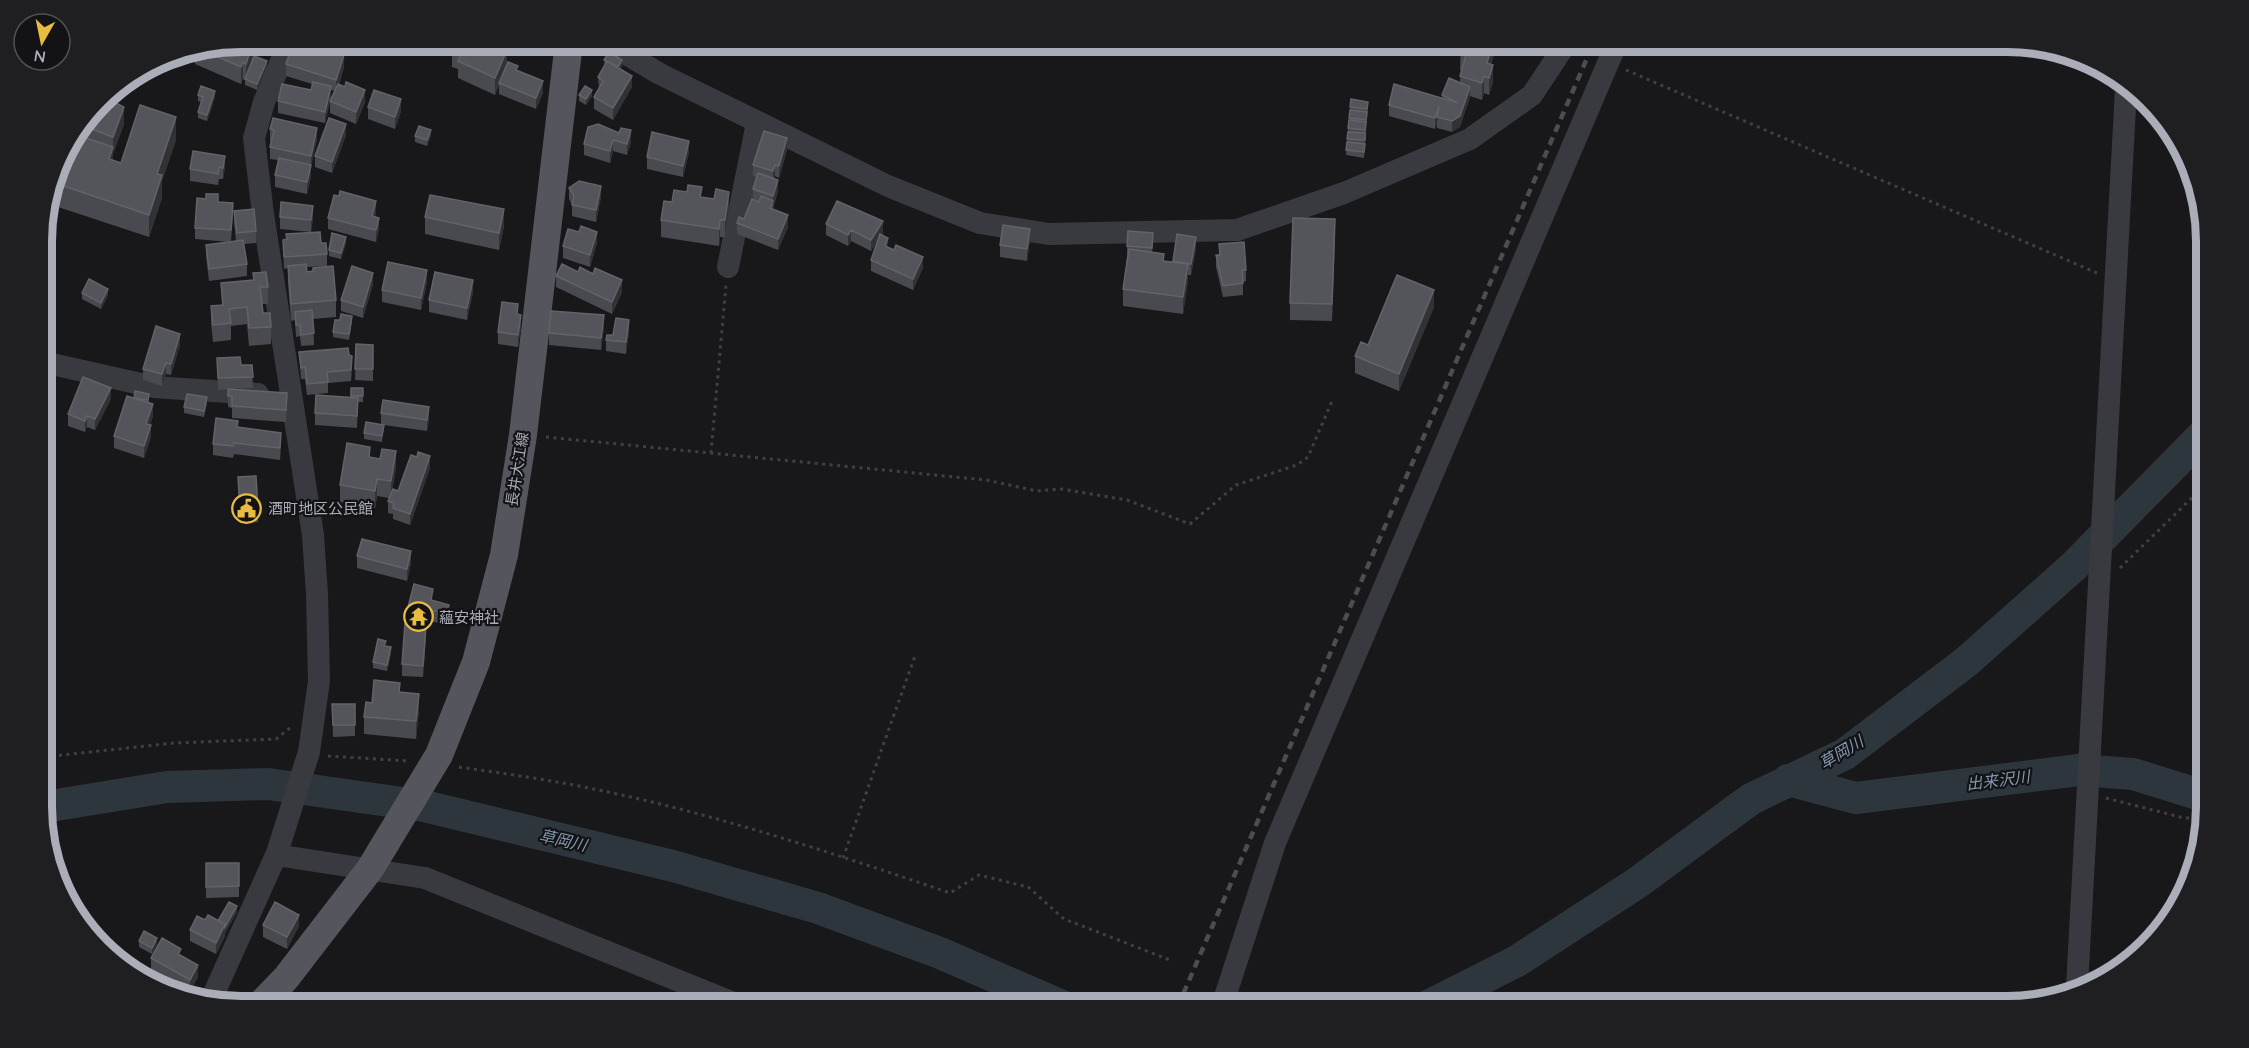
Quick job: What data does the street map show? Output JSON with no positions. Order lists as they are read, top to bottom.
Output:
{
  "streets": {
    "main road": ["長井大江線"]
  },
  "water": ["草岡川", "出来沢川"],
  "places": {
    "public building": ["酒町地区公民館"],
    "temple": ["蘊安神社"]
  },
  "north": "bottom"
}
